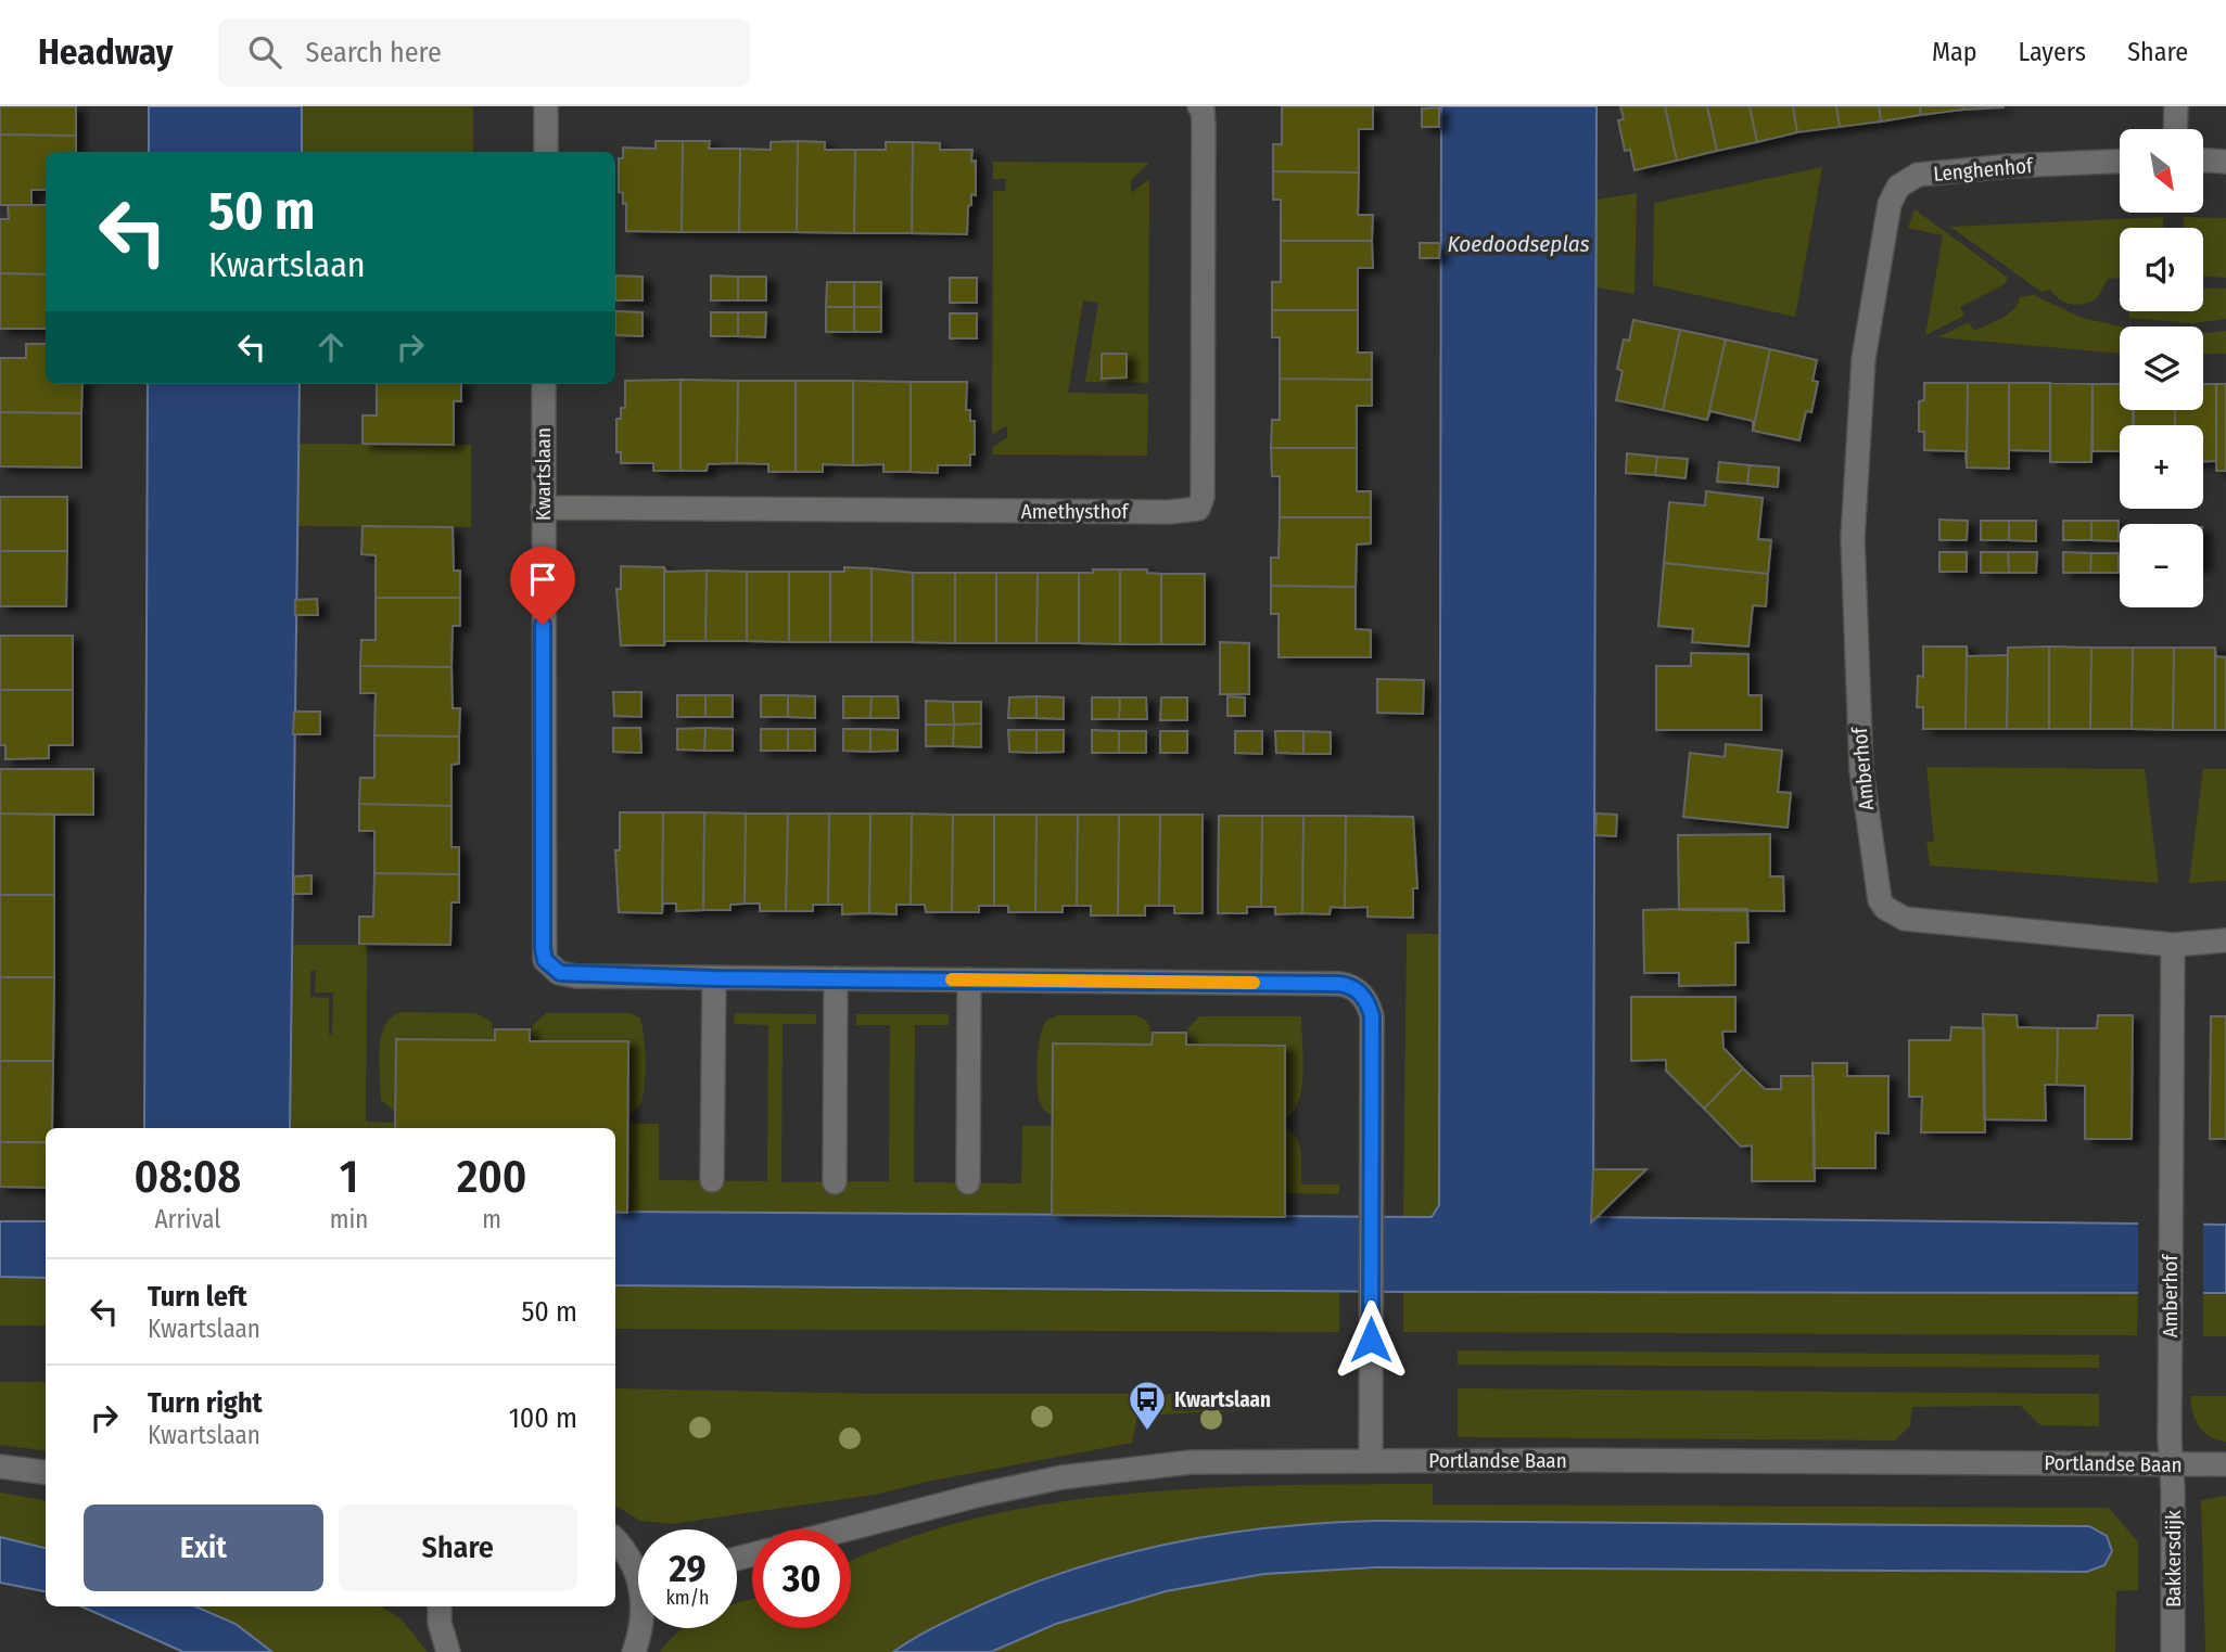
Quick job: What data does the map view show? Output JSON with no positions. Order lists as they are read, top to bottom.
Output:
{
  "streets": {
    "street": [
      "Lenghenhof",
      "Kwartslaan",
      "Amethysthof",
      "Amberhof",
      "Portlandse Baan",
      "Bakkersdijk"
    ]
  },
  "crossings": [
    ["Lenghenhof", "Amberhof"],
    ["Kwartslaan", "Amethysthof"],
    ["Kwartslaan", "Portlandse Baan"],
    ["Amberhof", "Portlandse Baan"],
    ["Amberhof", "Bakkersdijk"],
    ["Portlandse Baan", "Bakkersdijk"]
  ],
  "water": ["Koedoodseplas"],
  "places": {
    "bus stop": ["Kwartslaan"]
  },
  "north": "bottom right",
  "page": {
    "header": "Headway",
    "search": "Search here",
    "nav": ["Map", "Layers", "Share"],
    "map_buttons": ["+", "−"],
    "turn": ["50 m", "Kwartslaan"],
    "eta": [
      "08:08",
      "Arrival",
      "1",
      "min",
      "200",
      "m"
    ],
    "list": [
      {
        "name": "Turn left",
        "note": "Kwartslaan",
        "value": "50 m"
      },
      {
        "name": "Turn right",
        "note": "Kwartslaan",
        "value": "100 m"
      }
    ],
    "buttons": ["Exit", "Share"],
    "speed": "29 km/h",
    "limit": "30"
  }
}
